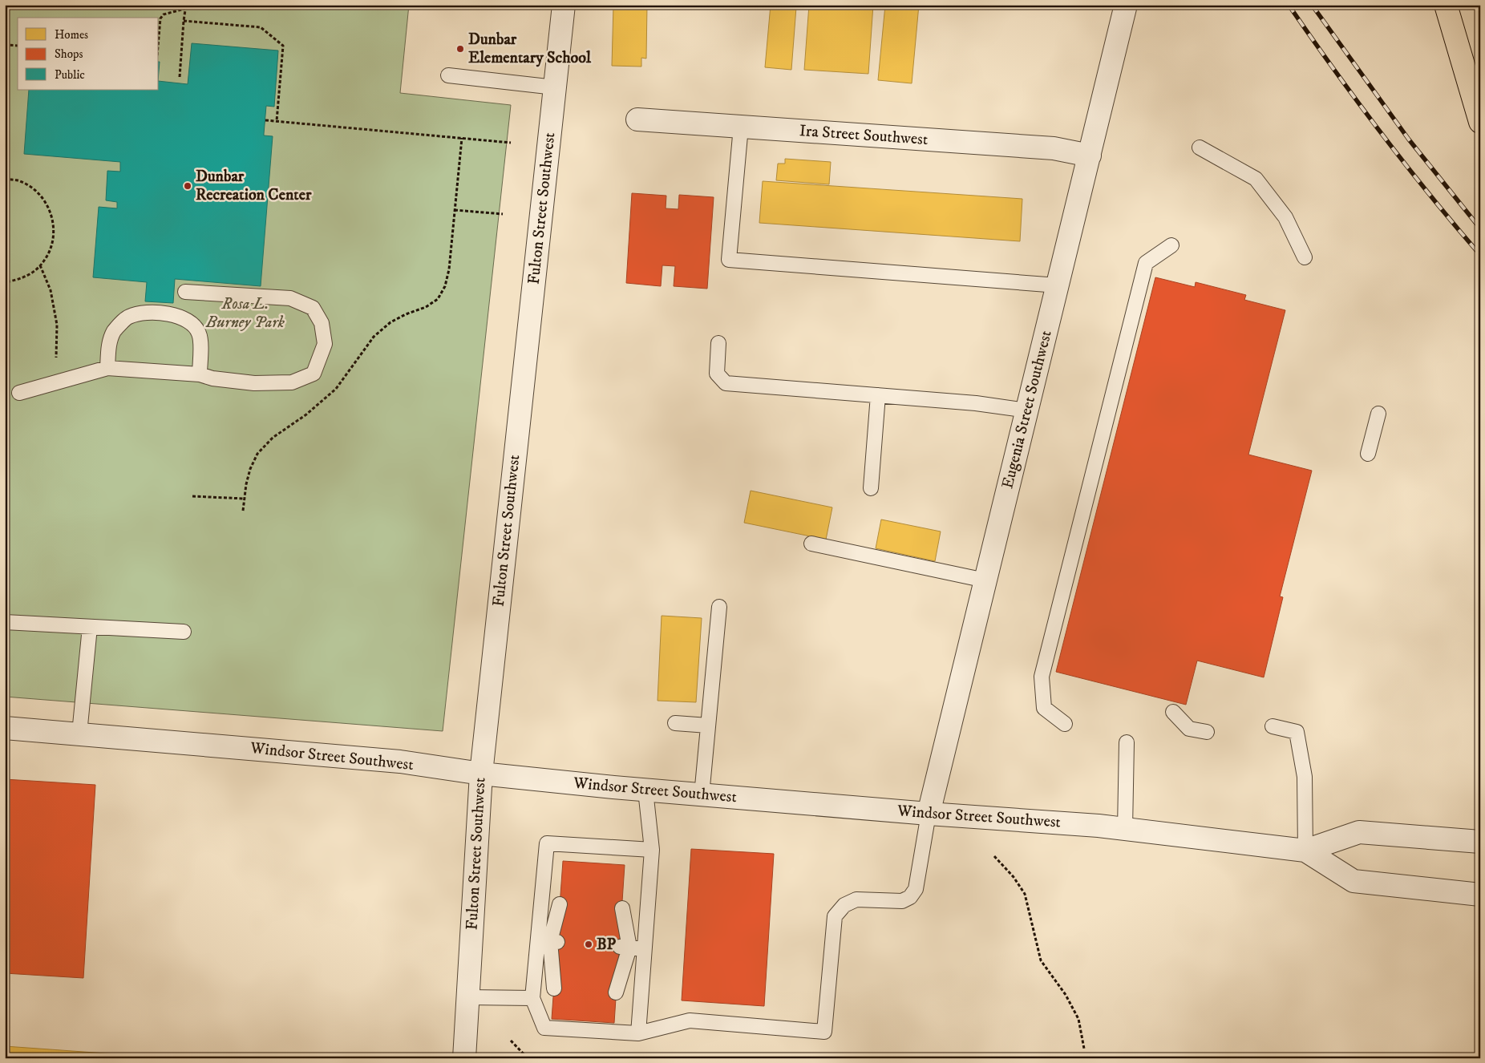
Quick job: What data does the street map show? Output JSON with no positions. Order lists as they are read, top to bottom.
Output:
{
  "streets": {
    "street": [
      "Ira Street Southwest",
      "Fulton Street Southwest",
      "Eugenia Street Southwest",
      "Windsor Street Southwest"
    ]
  },
  "crossings": [
    ["Ira Street Southwest", "Eugenia Street Southwest"],
    ["Fulton Street Southwest", "Windsor Street Southwest"],
    ["Eugenia Street Southwest", "Windsor Street Southwest"]
  ],
  "parks": ["Rosa L. Burney Park"],
  "places": ["Dunbar Elementary School", "Dunbar Recreation Center", "BP"],
  "legend": ["Homes", "Shops", "Public"]
}
